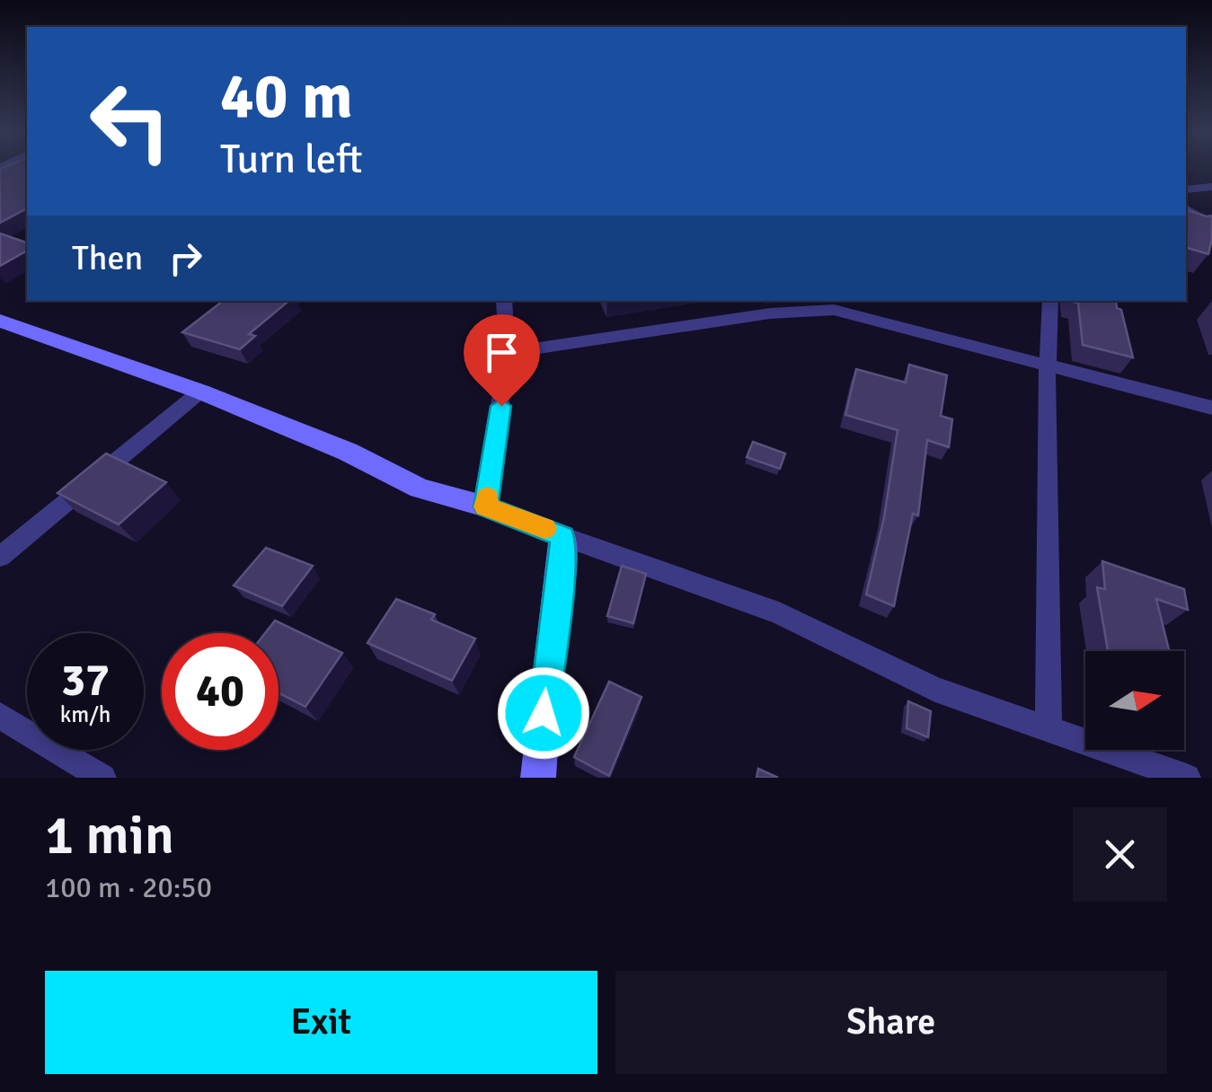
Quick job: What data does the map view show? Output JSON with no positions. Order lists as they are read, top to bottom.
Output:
{
  "north": "right",
  "page": {
    "turn": ["40 m", "Turn left"],
    "then": "Then",
    "speed": "37 km/h",
    "limit": "40",
    "heading": ["1 min", "100 m · 20:50"],
    "buttons": ["Exit", "Share"]
  }
}
